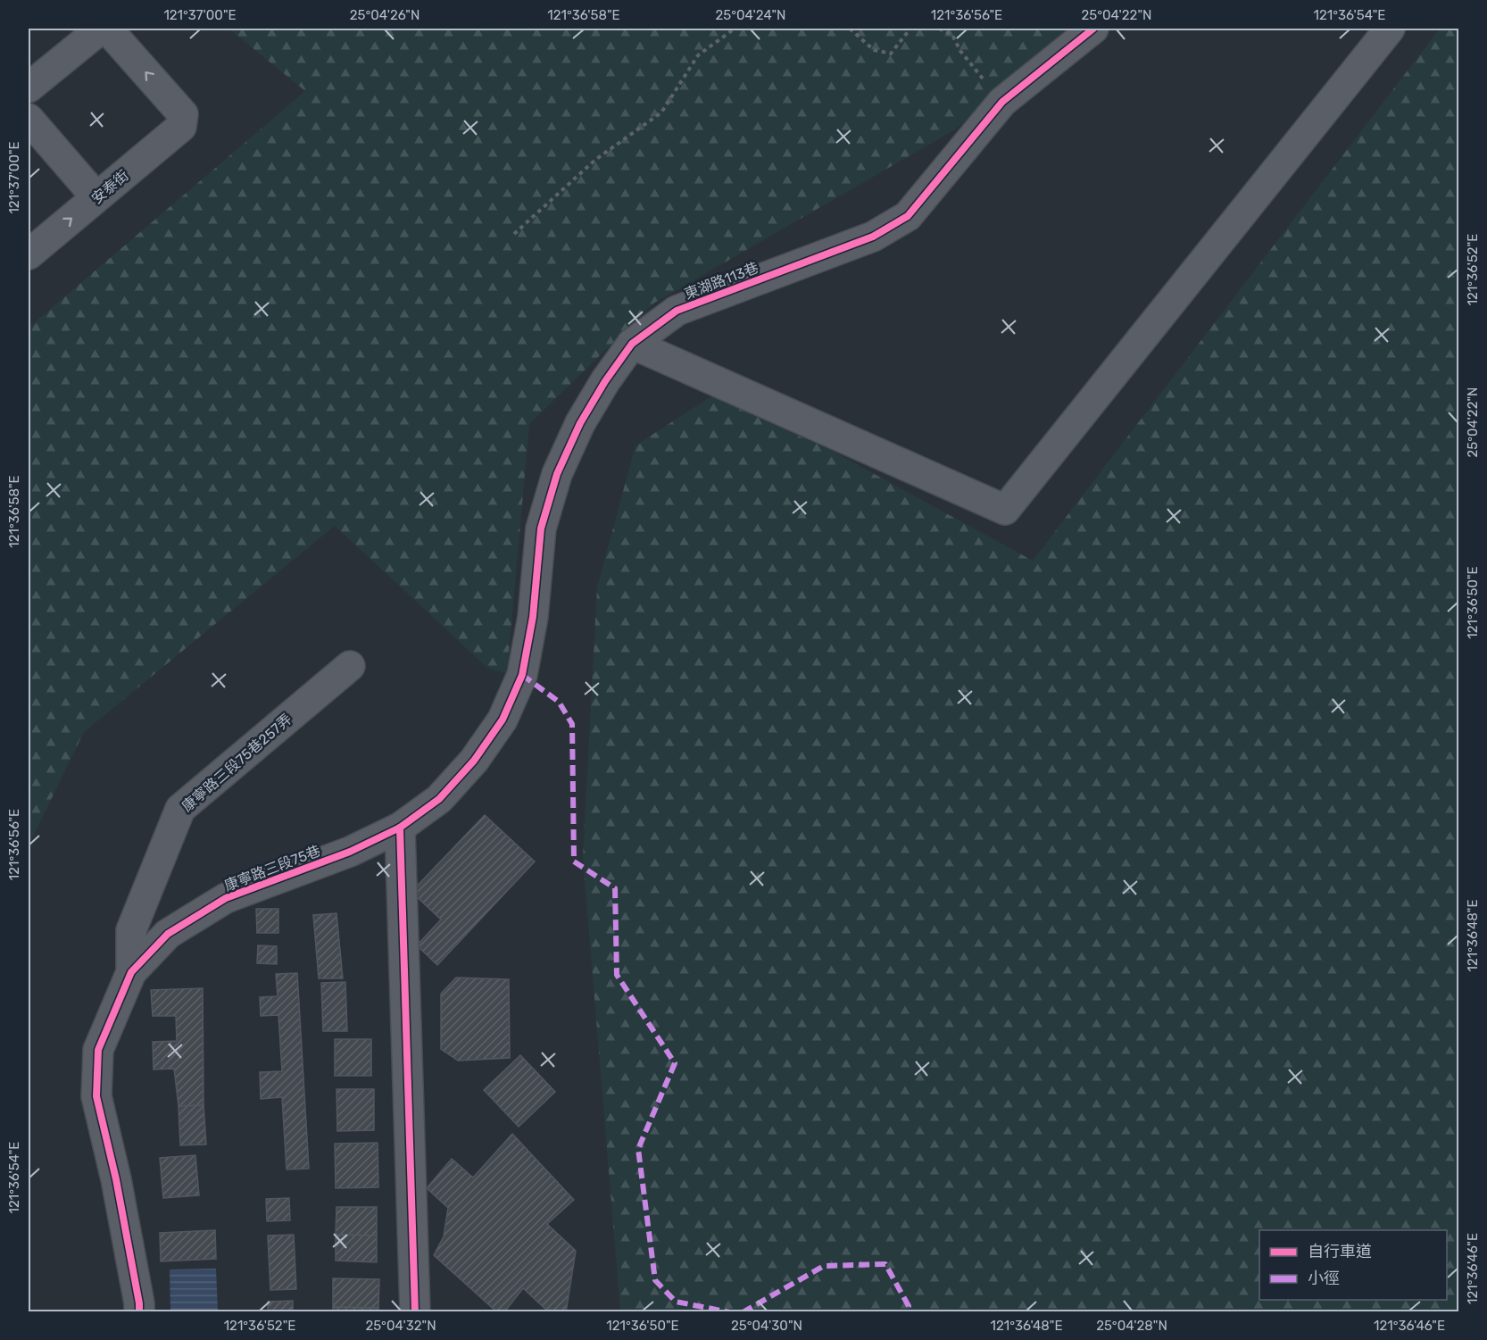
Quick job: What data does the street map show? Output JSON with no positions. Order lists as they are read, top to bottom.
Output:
{
  "streets": {
    "street": [
      "安泰街",
      "東湖路113巷",
      "康寧路三段75巷257弄",
      "康寧路三段75巷"
    ]
  },
  "crossings": [
    ["東湖路113巷", "康寧路三段75巷"],
    ["康寧路三段75巷257弄", "康寧路三段75巷"]
  ],
  "legend": ["自行車道", "小徑"],
  "coordinates": [
    "121°37'00\"E",
    "25°04'26\"N",
    "121°36'58\"E",
    "25°04'24\"N",
    "121°36'56\"E",
    "25°04'22\"N",
    "121°36'54\"E",
    "121°36'52\"E",
    "121°36'50\"E",
    "121°36'48\"E",
    "121°36'46\"E",
    "25°04'32\"N",
    "25°04'30\"N",
    "25°04'28\"N"
  ]
}
